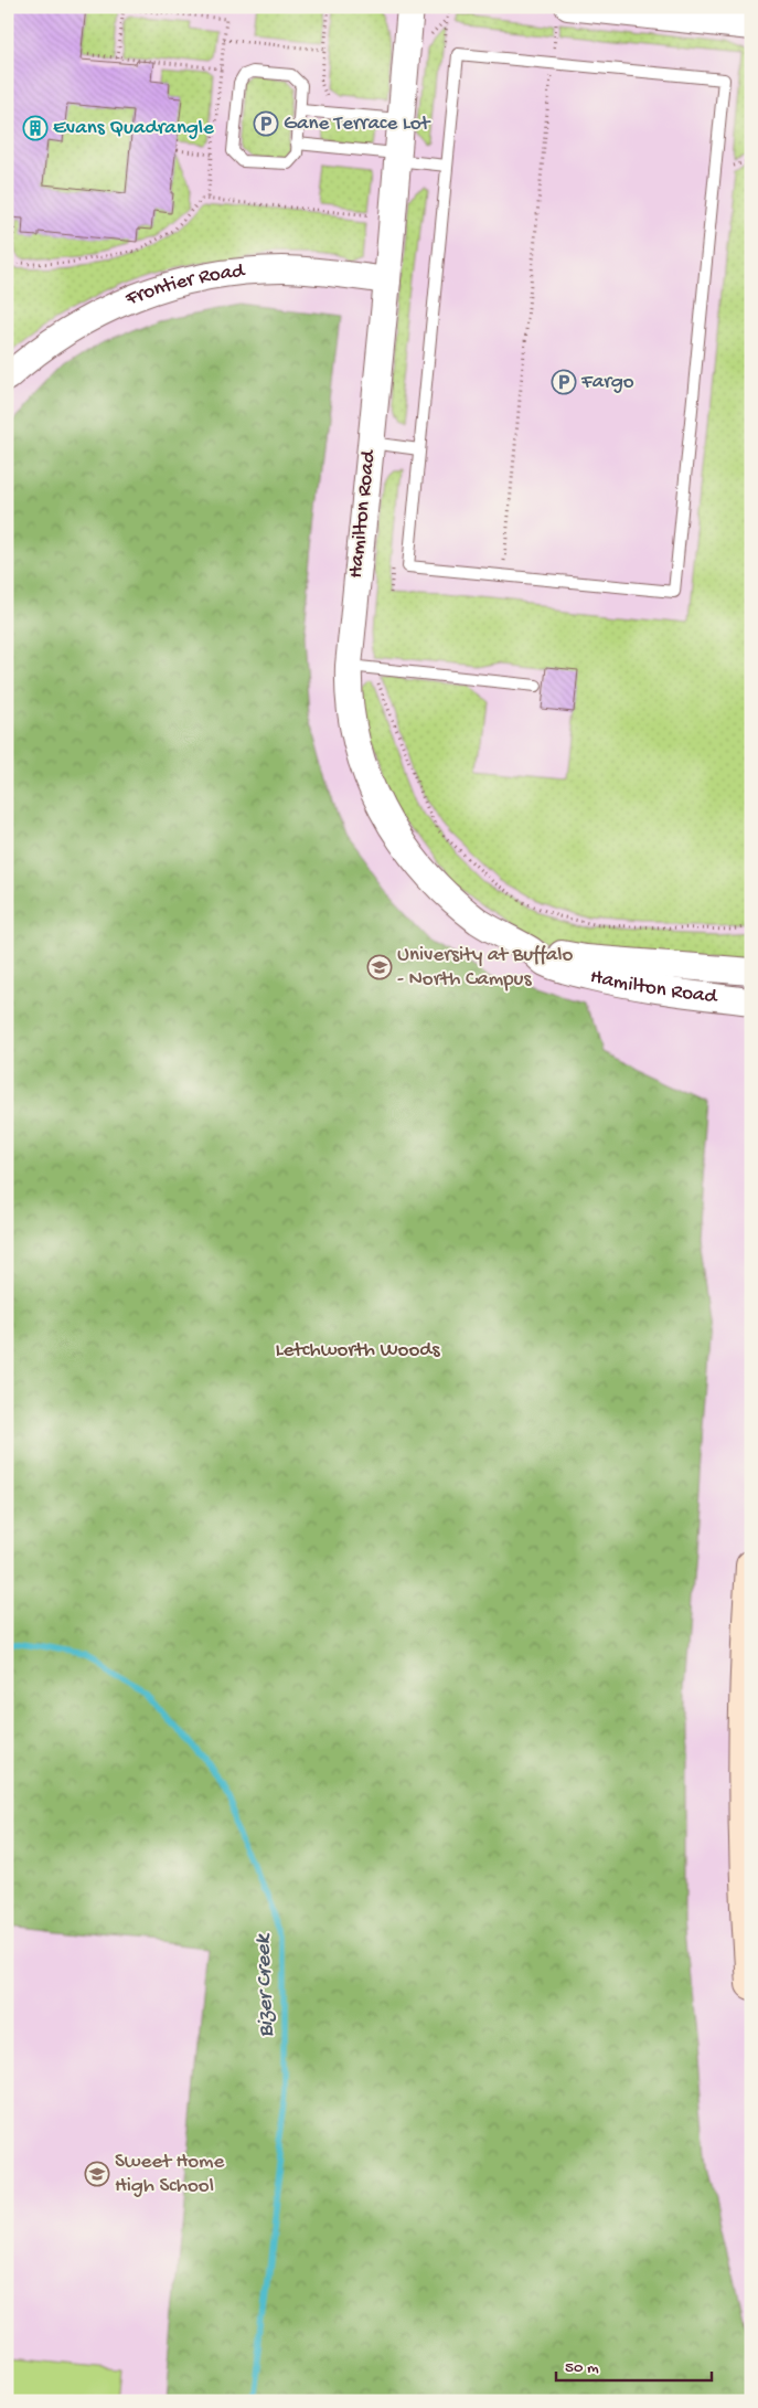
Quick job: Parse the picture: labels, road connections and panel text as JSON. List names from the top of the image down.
{
  "streets": {
    "street": ["Frontier Road", "Hamilton Road"]
  },
  "crossings": [
    ["Frontier Road", "Hamilton Road"]
  ],
  "water": ["Bizer Creek"],
  "parks": ["Letchworth Woods"],
  "places": {
    "parking": ["Gane Terrace Lot", "Fargo"],
    "building": ["Evans Quadrangle"],
    "school or university": ["University at Buffalo - North Campus", "Sweet Home High School"]
  },
  "scale_bar": "50 m"
}
